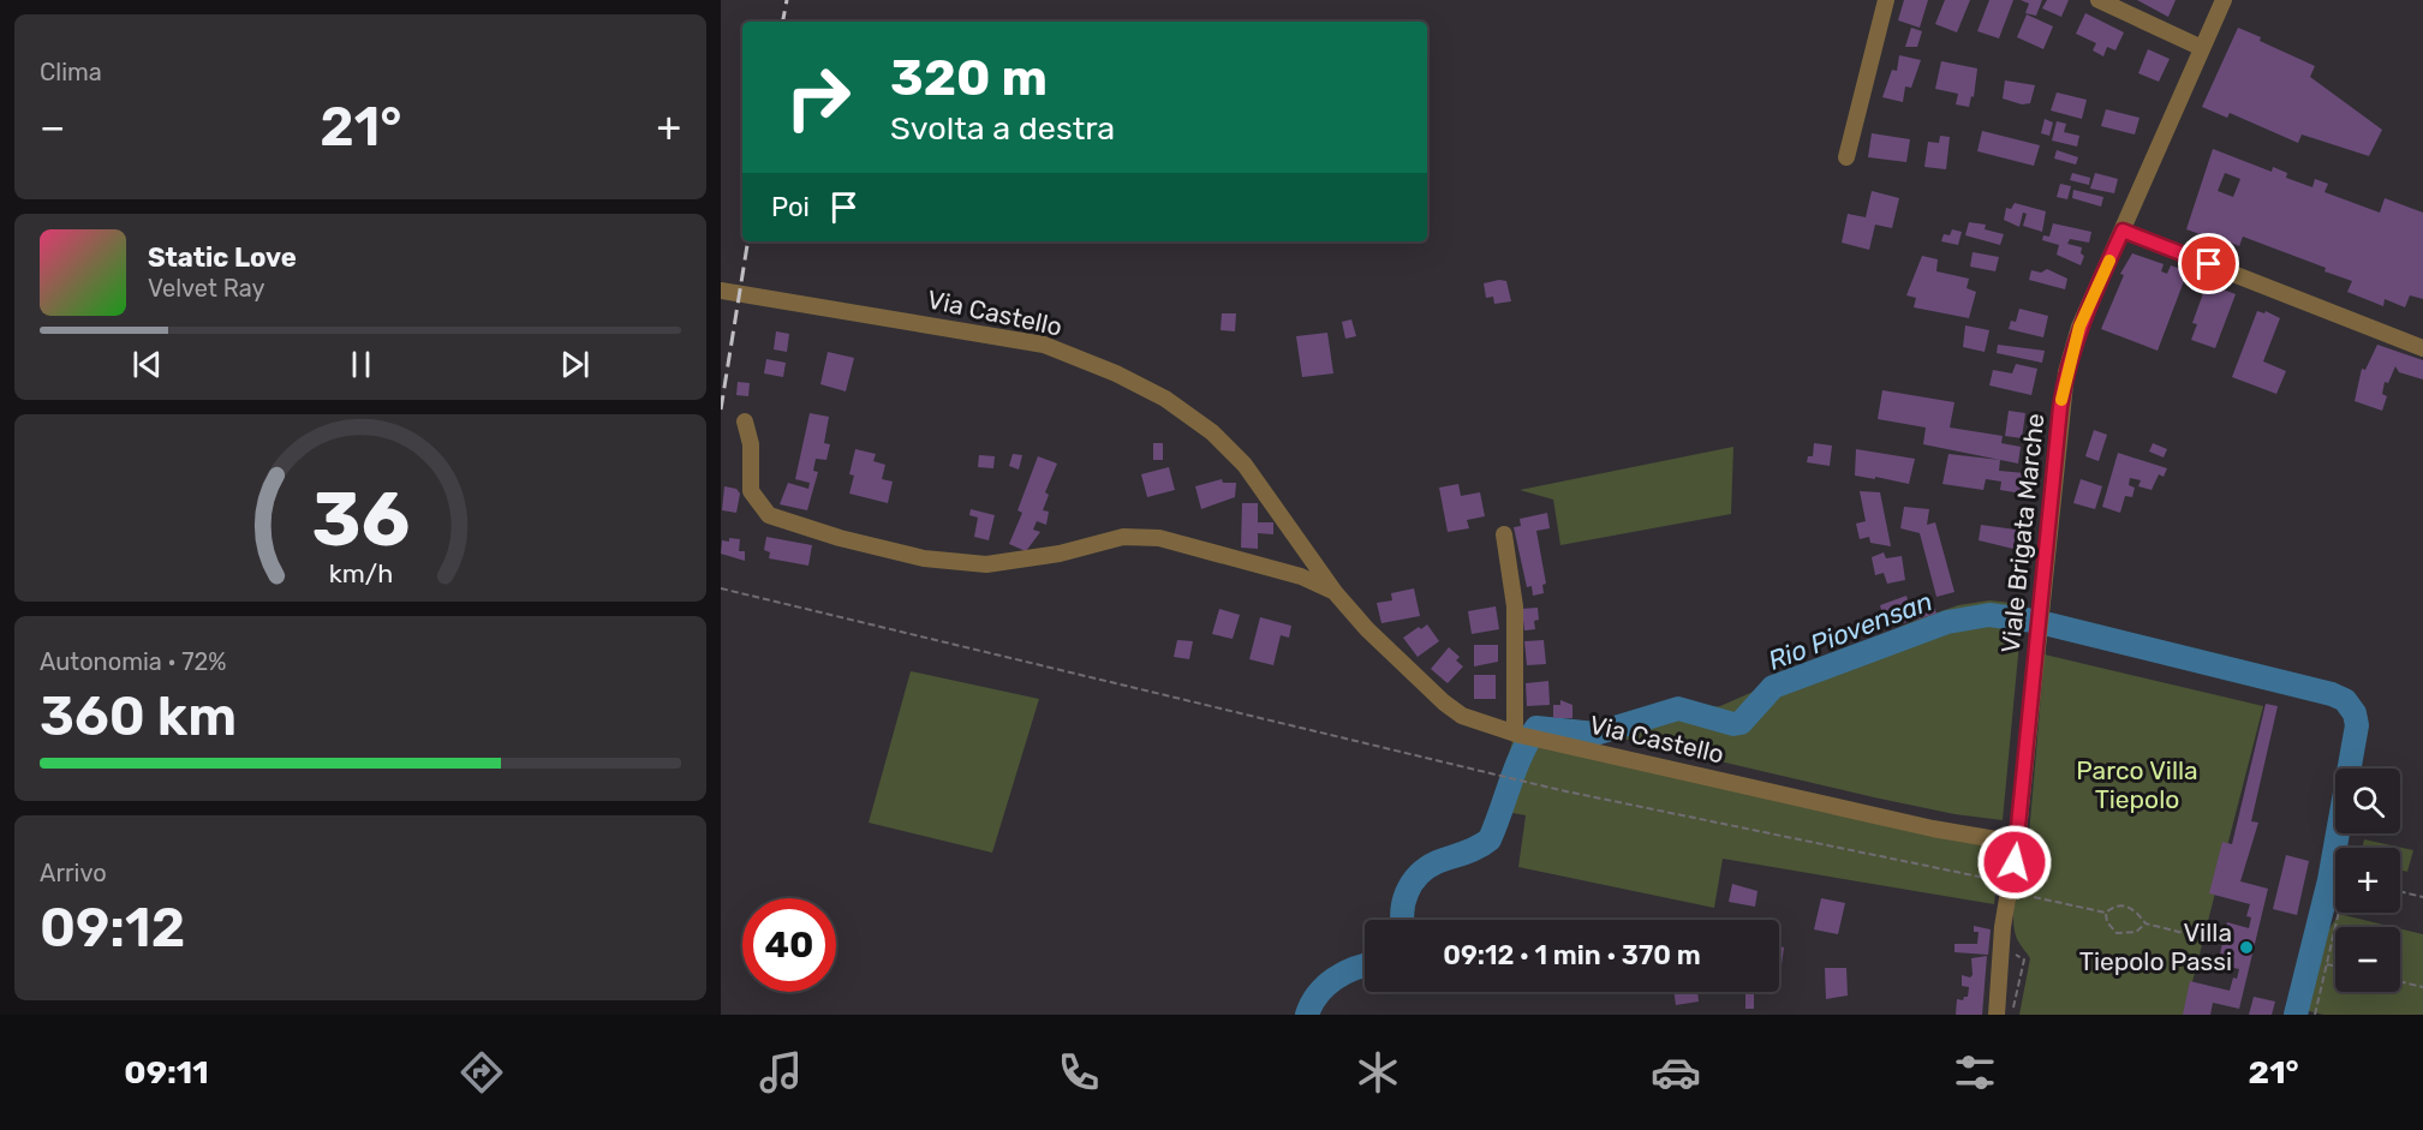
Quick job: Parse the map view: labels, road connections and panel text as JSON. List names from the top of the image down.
{
  "streets": {
    "street": ["Via Castello", "Viale Brigata Marche"]
  },
  "crossings": [
    ["Via Castello", "Viale Brigata Marche"]
  ],
  "water": ["Rio Piovensan"],
  "parks": ["Parco Villa Tiepolo"],
  "places": ["Villa Tiepolo Passi"],
  "page": {
    "tile": [
      "Clima",
      ["Autonomia · 72%", "360 km"],
      ["Arrivo", "09:12"]
    ],
    "turn": ["320 m", "Svolta a destra"],
    "heat": ["−", "21°", "+"],
    "then": "Poi",
    "song": ["Static Love", "Velvet Ray"],
    "map_buttons": ["+", "−"],
    "limit": "40",
    "trip": "09:12 · 1 min · 370 m",
    "tabs": ["09:11", "21°"],
    "gauge": ["36", "km/h"]
  }
}
